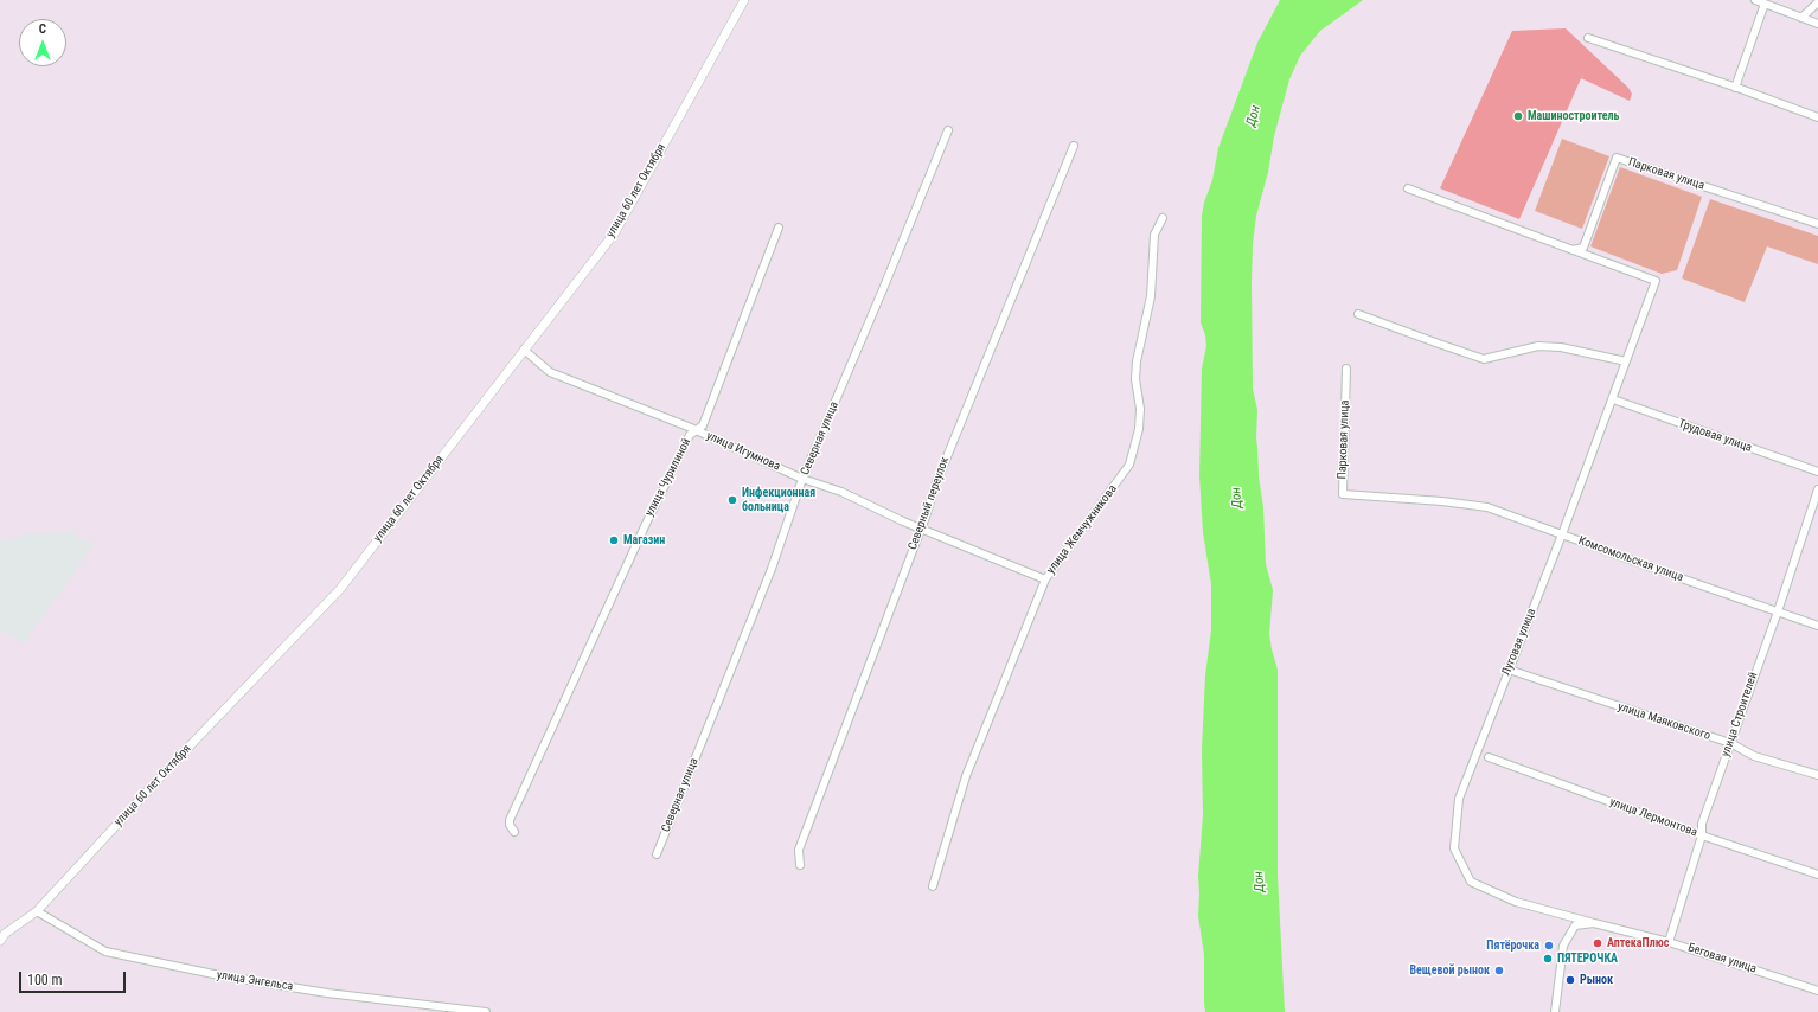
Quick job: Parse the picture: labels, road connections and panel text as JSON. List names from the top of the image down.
{
  "streets": {
    "street": [
      "Парковая улица",
      "улица 60 лет Октября",
      "Трудовая улица",
      "Северная улица",
      "улица Игумнова",
      "улица Чурилиной",
      "Северный переулок",
      "улица Жемчужникова",
      "Комсомольская улица",
      "Луговая улица",
      "улица Строителей",
      "улица Маяковского",
      "улица Лермонтова",
      "Беговая улица",
      "улица Энгельса"
    ]
  },
  "crossings": [
    ["Парковая улица", "Комсомольская улица"],
    ["Парковая улица", "Луговая улица"],
    ["улица 60 лет Октября", "улица Игумнова"],
    ["улица 60 лет Октября", "улица Энгельса"],
    ["Трудовая улица", "Луговая улица"],
    ["Северная улица", "улица Игумнова"],
    ["улица Игумнова", "улица Чурилиной"],
    ["улица Игумнова", "Северный переулок"],
    ["улица Игумнова", "улица Жемчужникова"],
    ["Комсомольская улица", "Луговая улица"],
    ["Комсомольская улица", "улица Строителей"],
    ["Луговая улица", "улица Маяковского"],
    ["Луговая улица", "Беговая улица"],
    ["улица Строителей", "улица Маяковского"],
    ["улица Строителей", "улица Лермонтова"],
    ["улица Строителей", "Беговая улица"]
  ],
  "water": ["Дон"],
  "places": [
    "Машиностроитель",
    "Инфекционная больница",
    "Магазин",
    "АптекаПлюс",
    "Пятёрочка",
    "ПЯТЕРОЧКА",
    "Вещевой рынок",
    "Рынок"
  ],
  "scale_bar": "100 m",
  "north": "top"
}
